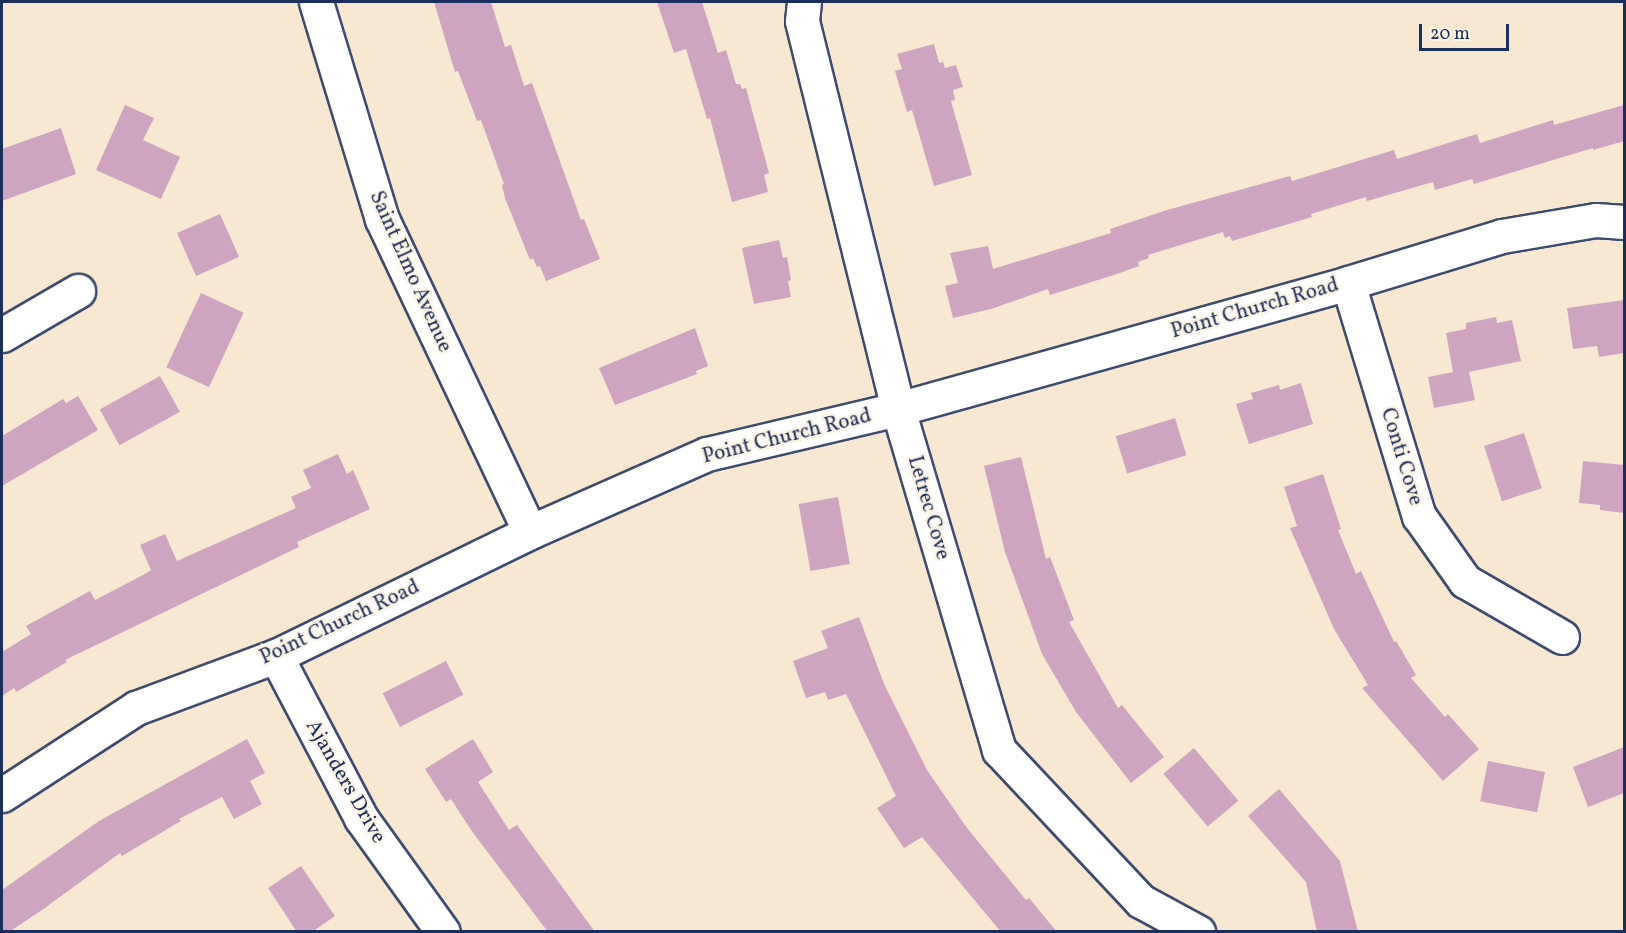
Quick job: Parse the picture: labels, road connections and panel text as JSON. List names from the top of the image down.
{
  "streets": {
    "street": [
      "Saint Elmo Avenue",
      "Point Church Road",
      "Conti Cove",
      "Letrec Cove",
      "Ajanders Drive"
    ]
  },
  "crossings": [
    ["Saint Elmo Avenue", "Point Church Road"],
    ["Point Church Road", "Conti Cove"],
    ["Point Church Road", "Letrec Cove"],
    ["Point Church Road", "Ajanders Drive"]
  ],
  "scale_bar": "20 m"
}
